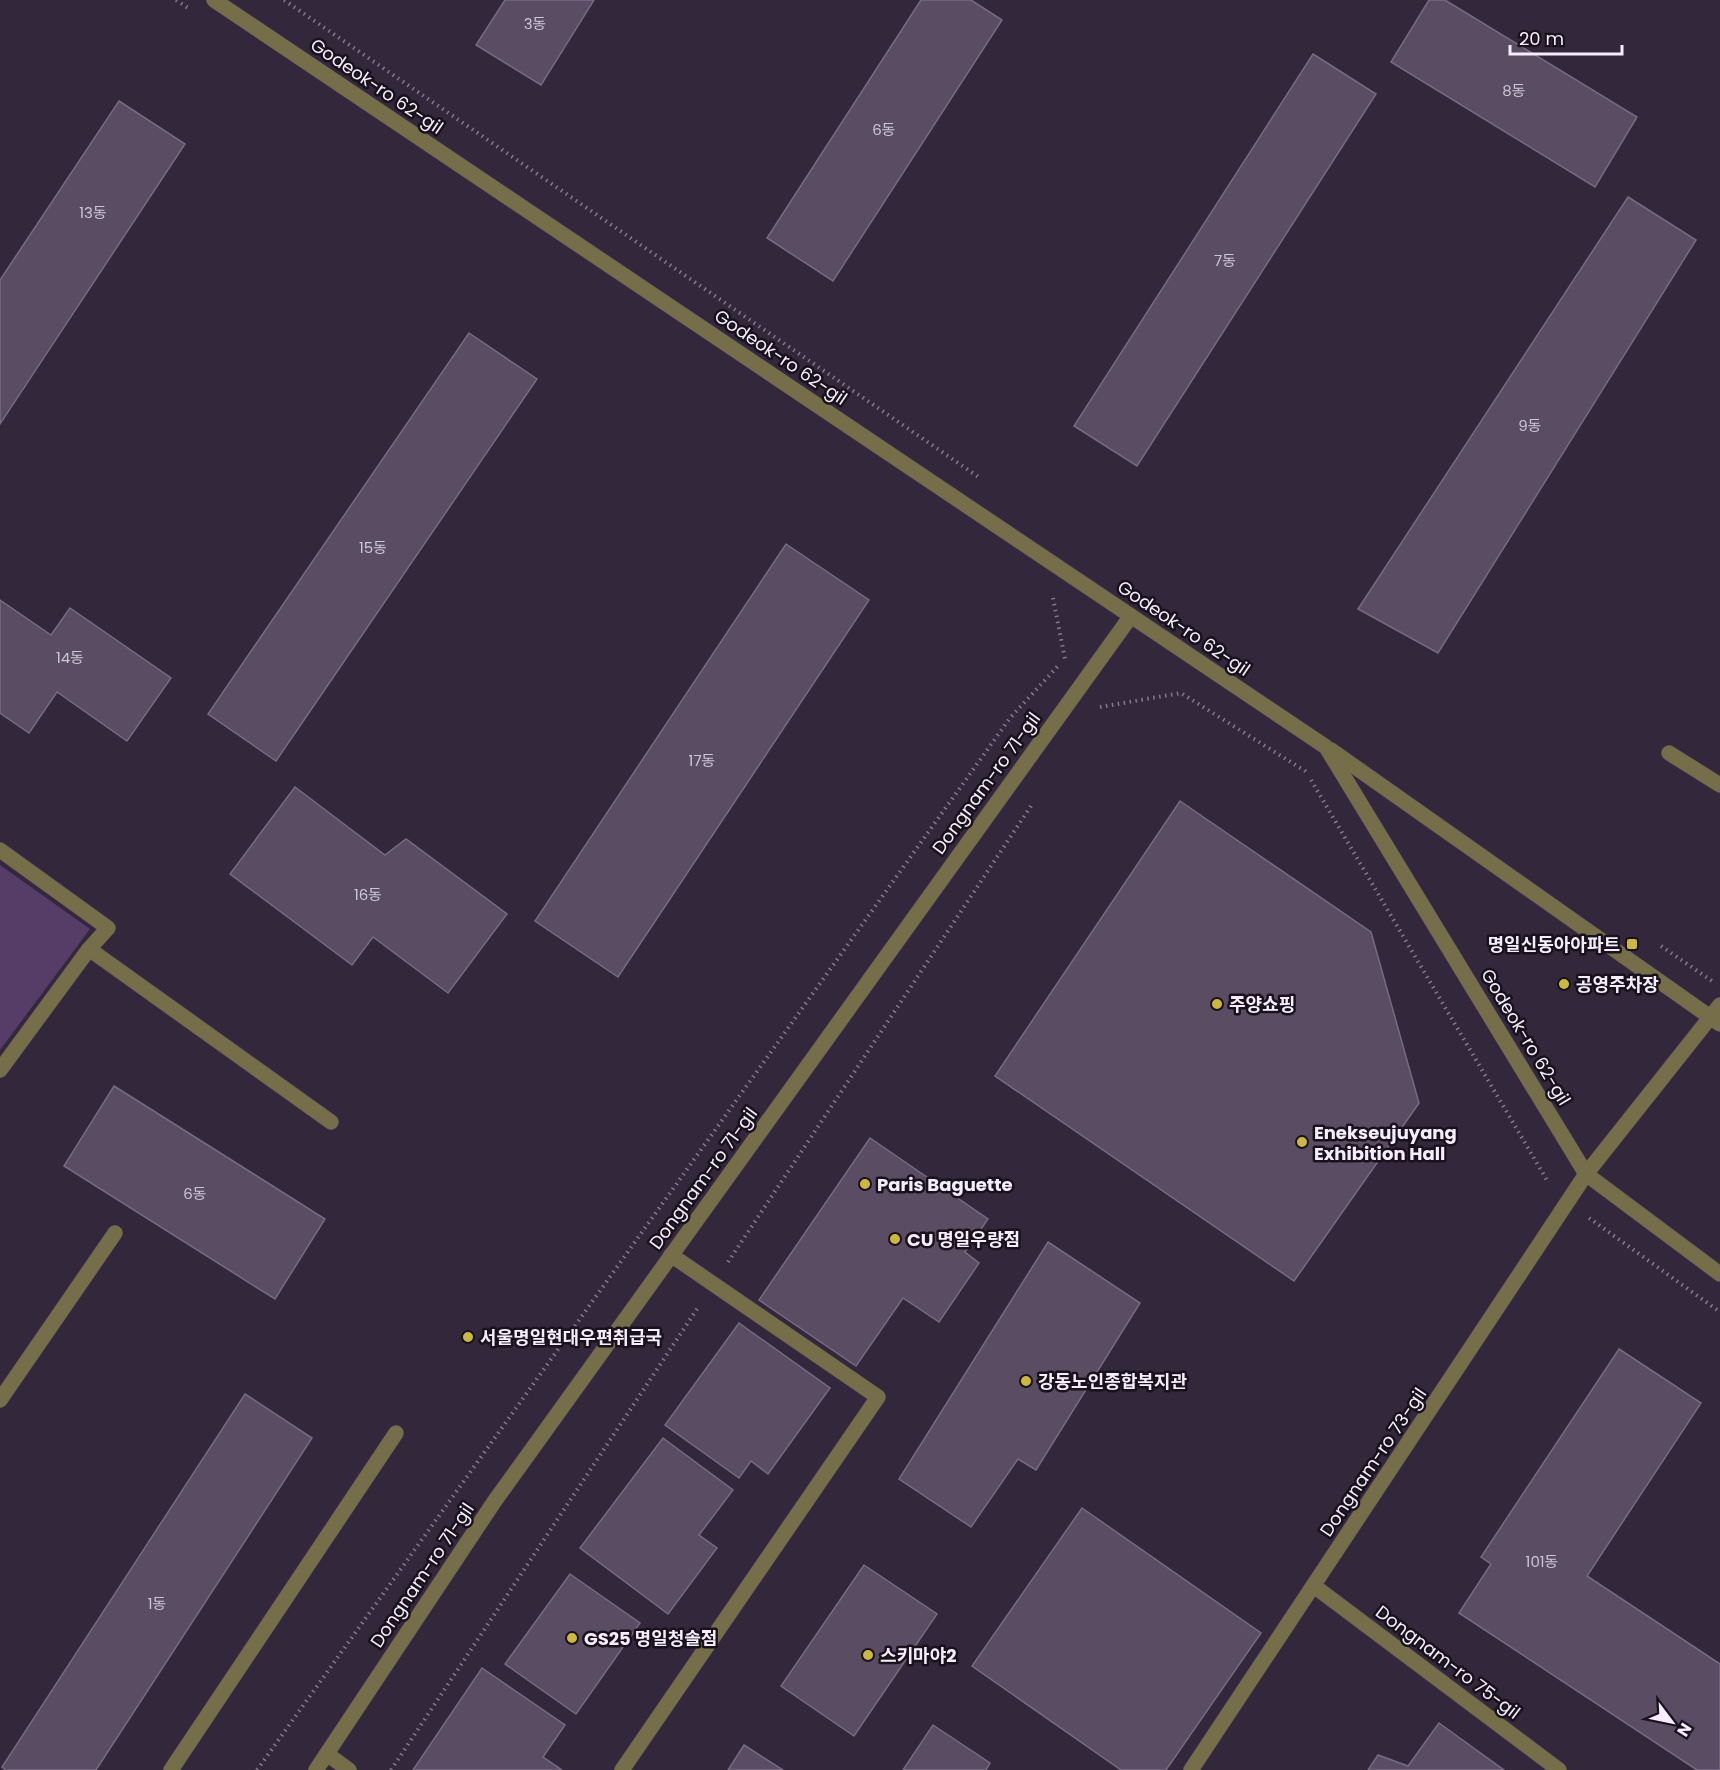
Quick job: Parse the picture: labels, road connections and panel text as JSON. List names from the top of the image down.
{
  "streets": {
    "street": [
      "Godeok-ro 62-gil",
      "Dongnam-ro 71-gil",
      "Dongnam-ro 73-gil",
      "Dongnam-ro 75-gil"
    ]
  },
  "crossings": [
    ["Godeok-ro 62-gil", "Dongnam-ro 71-gil"],
    ["Godeok-ro 62-gil", "Dongnam-ro 73-gil"],
    ["Dongnam-ro 73-gil", "Dongnam-ro 75-gil"]
  ],
  "places": {
    "transit": ["명일신동아아파트"],
    "other": [
      "공영주차장",
      "주양쇼핑",
      "Enekseujuyang Exhibition Hall",
      "Paris Baguette",
      "CU 명일우량점",
      "서울명일현대우편취급국",
      "강동노인종합복지관",
      "GS25 명일청솔점",
      "스키마야2"
    ]
  },
  "house_numbers": [
    "3동",
    "8동",
    "6동",
    "13동",
    "7동",
    "9동",
    "15동",
    "14동",
    "17동",
    "16동",
    "6동",
    "101동",
    "1동"
  ],
  "scale_bar": "20 m",
  "north": "bottom right"
}
